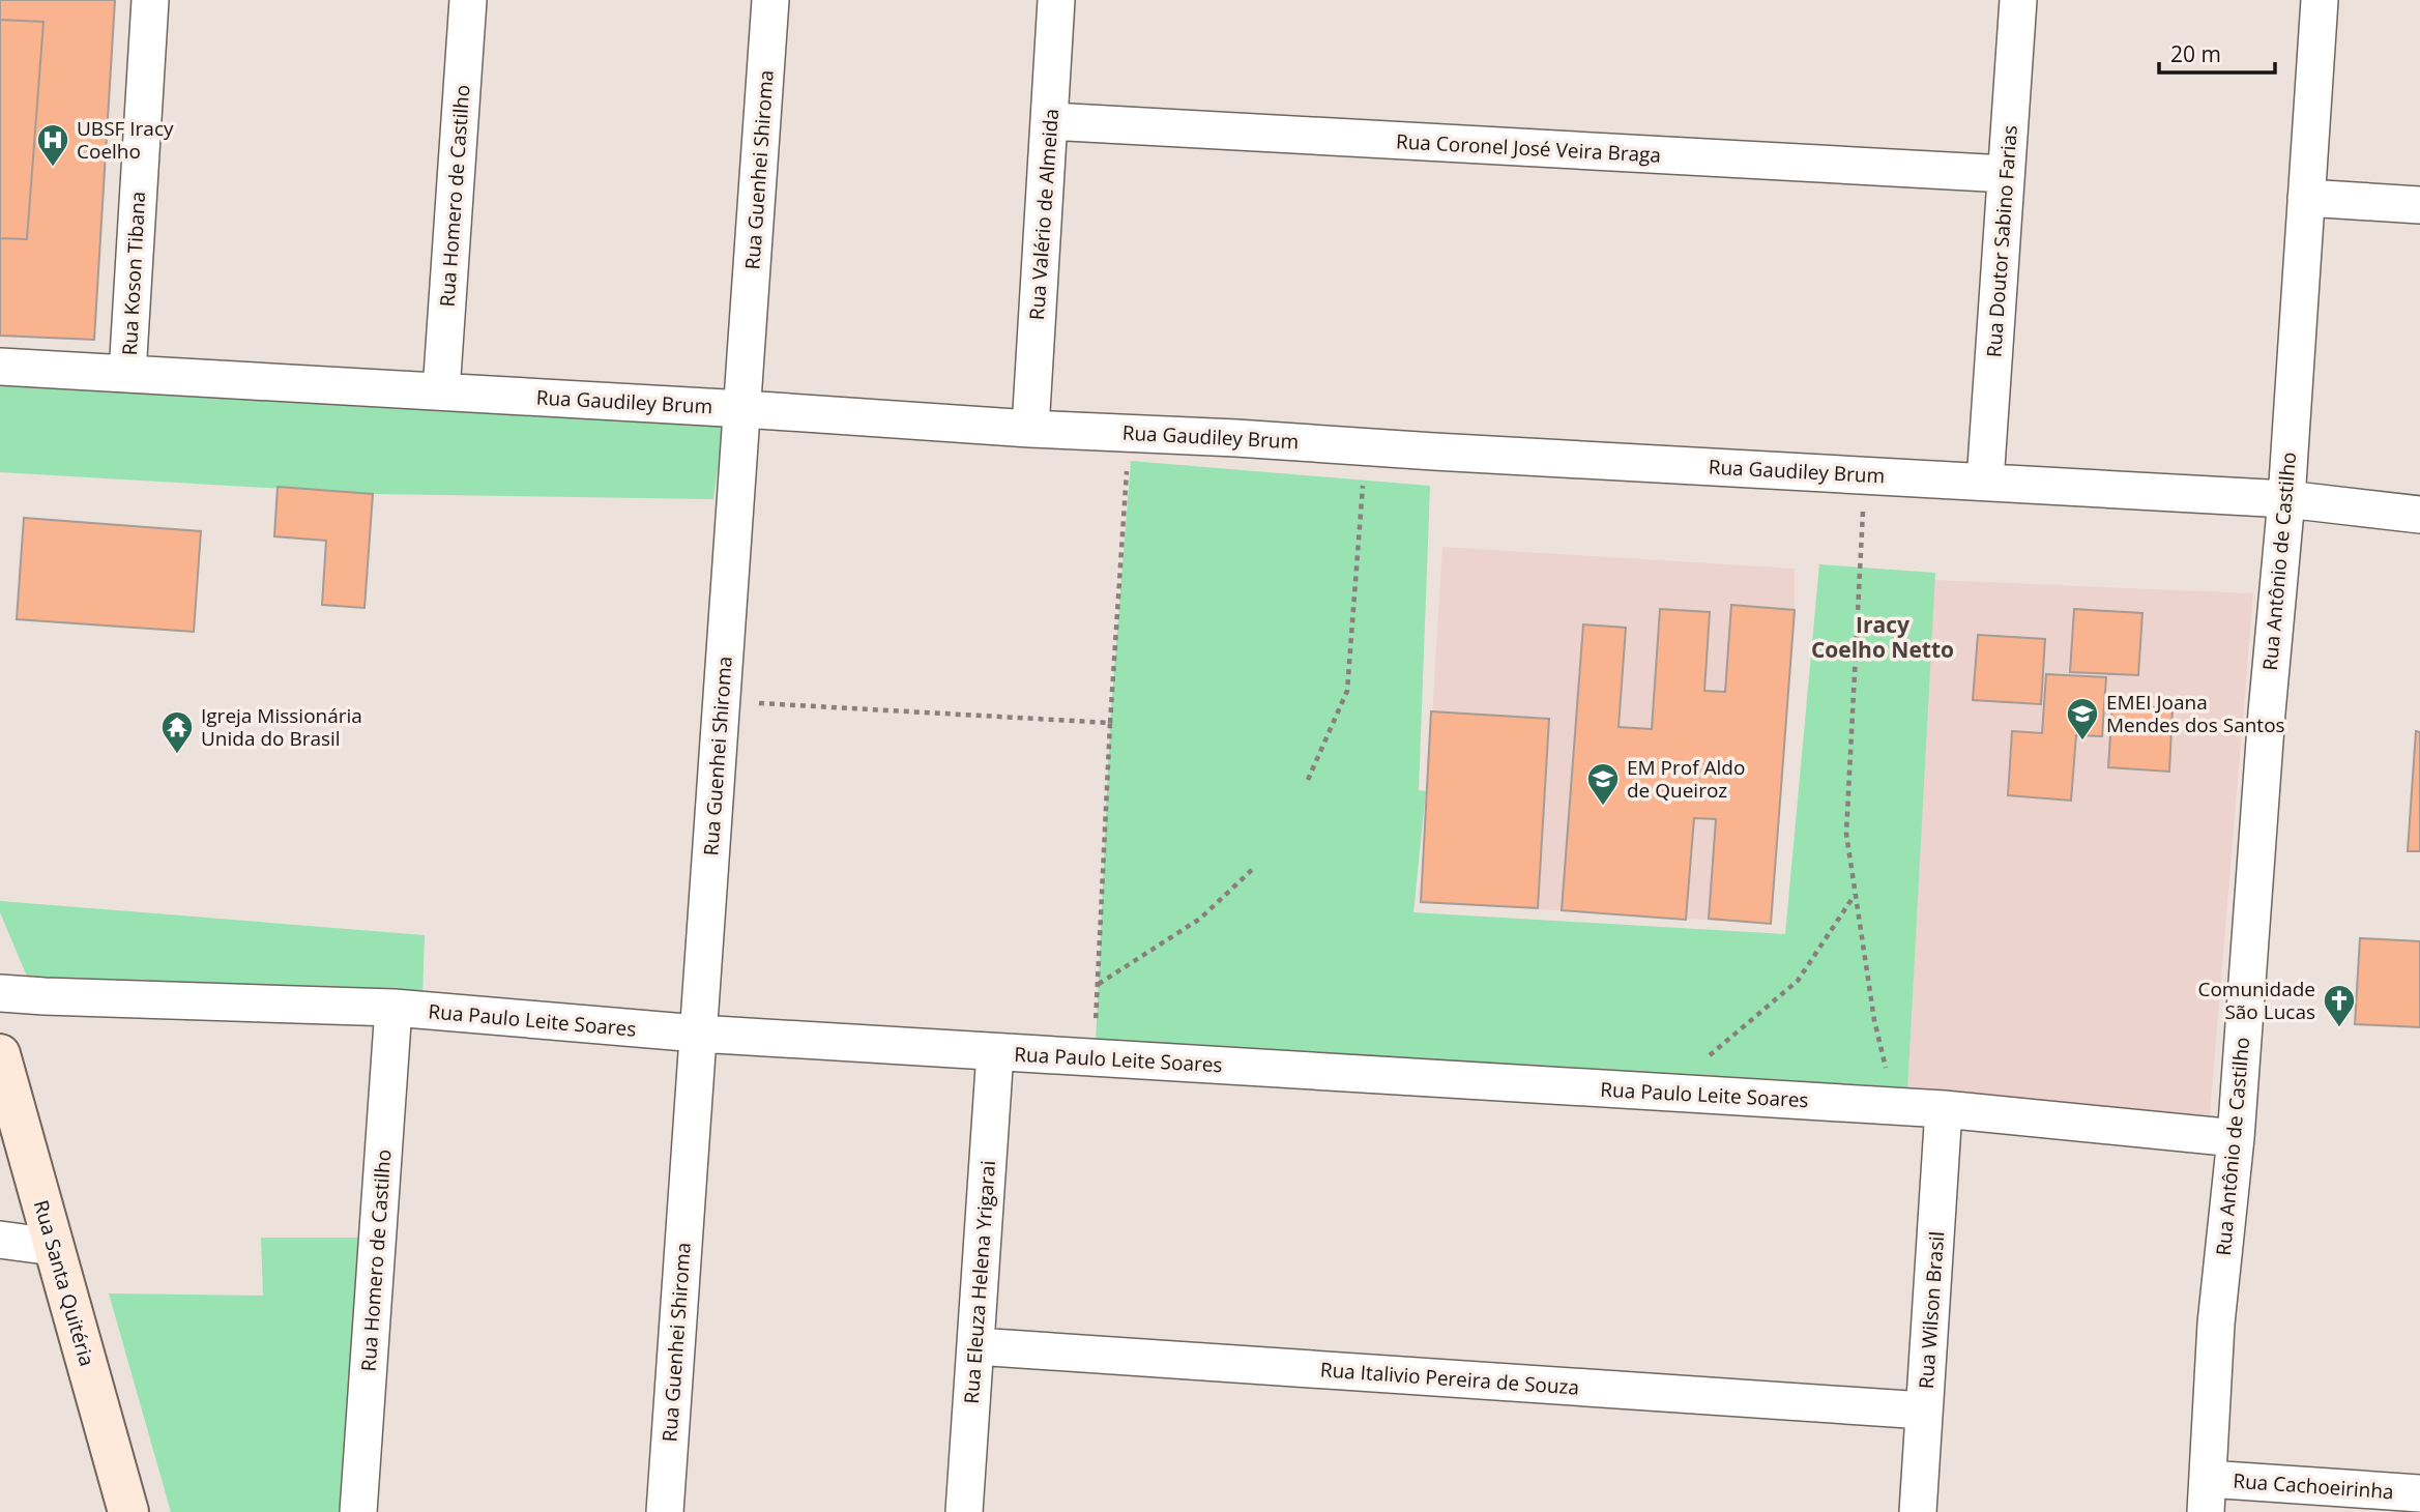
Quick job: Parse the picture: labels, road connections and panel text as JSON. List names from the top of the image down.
{
  "streets": {
    "main road": ["Rua Santa Quitéria"],
    "street": [
      "Rua Coronel José Veira Braga",
      "Rua Guenhei Shiroma",
      "Rua Homero de Castilho",
      "Rua Valério de Almeida",
      "Rua Doutor Sabino Farias",
      "Rua Koson Tibana",
      "Rua Gaudiley Brum",
      "Rua Antônio de Castilho",
      "Rua Paulo Leite Soares",
      "Rua Eleuza Helena Yrigarai",
      "Rua Wilson Brasil",
      "Rua Italivio Pereira de Souza",
      "Rua Cachoeirinha"
    ]
  },
  "crossings": [
    ["Rua Coronel José Veira Braga", "Rua Valério de Almeida"],
    ["Rua Coronel José Veira Braga", "Rua Doutor Sabino Farias"],
    ["Rua Guenhei Shiroma", "Rua Gaudiley Brum"],
    ["Rua Guenhei Shiroma", "Rua Paulo Leite Soares"],
    ["Rua Homero de Castilho", "Rua Gaudiley Brum"],
    ["Rua Homero de Castilho", "Rua Paulo Leite Soares"],
    ["Rua Valério de Almeida", "Rua Gaudiley Brum"],
    ["Rua Doutor Sabino Farias", "Rua Gaudiley Brum"],
    ["Rua Koson Tibana", "Rua Gaudiley Brum"],
    ["Rua Gaudiley Brum", "Rua Antônio de Castilho"],
    ["Rua Antônio de Castilho", "Rua Paulo Leite Soares"],
    ["Rua Antônio de Castilho", "Rua Cachoeirinha"],
    ["Rua Paulo Leite Soares", "Rua Eleuza Helena Yrigarai"],
    ["Rua Paulo Leite Soares", "Rua Wilson Brasil"],
    ["Rua Eleuza Helena Yrigarai", "Rua Italivio Pereira de Souza"],
    ["Rua Wilson Brasil", "Rua Italivio Pereira de Souza"]
  ],
  "districts": ["Iracy Coelho Netto"],
  "places": {
    "hospital": ["UBSF Iracy Coelho"],
    "school or university": ["EMEI Joana Mendes dos Santos", "EM Prof Aldo de Queiroz"],
    "temple": ["Igreja Missionária Unida do Brasil"],
    "church": ["Comunidade São Lucas"]
  },
  "scale_bar": "20 m"
}
